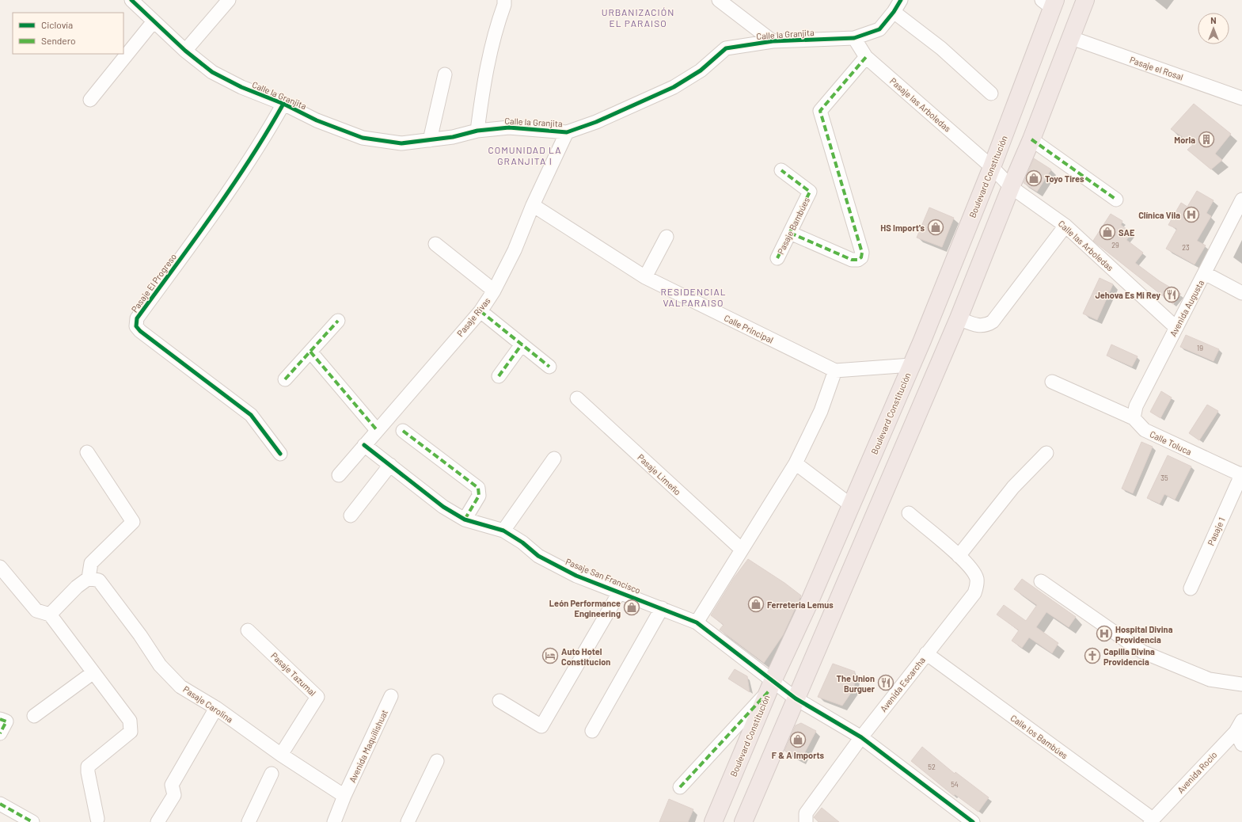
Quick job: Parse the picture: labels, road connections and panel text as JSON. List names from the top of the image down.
{
  "streets": {
    "highway": ["Boulevard Constitución"],
    "street": [
      "Calle la Granjita",
      "Pasaje el Rosal",
      "Pasaje las Arboledas",
      "Pasaje Bambúes",
      "Calle las Arboledas",
      "Pasaje El Progreso",
      "Avenida Augusta",
      "Pasaje Rivas",
      "Calle Principal",
      "Calle Toluca",
      "Pasaje Limeño",
      "Pasaje 1",
      "Pasaje San Francisco",
      "Pasaje Tazumal",
      "Avenida Escarcha",
      "Pasaje Carolina",
      "Calle los Bambúes",
      "Avenida Maquilishuat",
      "Avenida Rocío"
    ]
  },
  "crossings": [
    ["Calle la Granjita", "Pasaje las Arboledas"],
    ["Calle la Granjita", "Pasaje El Progreso"],
    ["Calle la Granjita", "Pasaje Rivas"],
    ["Pasaje las Arboledas", "Boulevard Constitución"],
    ["Pasaje las Arboledas", "Calle las Arboledas"],
    ["Boulevard Constitución", "Calle las Arboledas"],
    ["Boulevard Constitución", "Calle Principal"],
    ["Boulevard Constitución", "Pasaje San Francisco"],
    ["Calle las Arboledas", "Avenida Augusta"],
    ["Avenida Augusta", "Calle Toluca"],
    ["Pasaje Rivas", "Calle Principal"],
    ["Pasaje Rivas", "Pasaje San Francisco"],
    ["Calle Toluca", "Pasaje 1"],
    ["Pasaje San Francisco", "Avenida Escarcha"],
    ["Pasaje Tazumal", "Pasaje Carolina"],
    ["Avenida Escarcha", "Calle los Bambúes"],
    ["Pasaje Carolina", "Avenida Maquilishuat"],
    ["Calle los Bambúes", "Avenida Rocío"]
  ],
  "districts": ["URBANIZACIÓN EL PARAISO", "COMUNIDAD LA GRANJITA I", "RESIDENCIAL VALPARAISO"],
  "places": {
    "building": ["Morla"],
    "shop": [
      "Toyo Tires",
      "HS Import's",
      "SAE",
      "Ferreteria Lemus",
      "León Performance Engineering",
      "F & A Imports"
    ],
    "hospital": ["Clínica Vila", "Hospital Divina Providencia"],
    "restaurant": ["Jehova Es Mi Rey", "The Union Burguer"],
    "hotel": ["Auto Hotel Constitucion"],
    "church": ["Capilla Divina Providencia"]
  },
  "house_numbers": [
    "29",
    "23",
    "19",
    "35",
    "52",
    "54"
  ],
  "legend": ["Ciclovía", "Sendero"],
  "north": "top"
}
